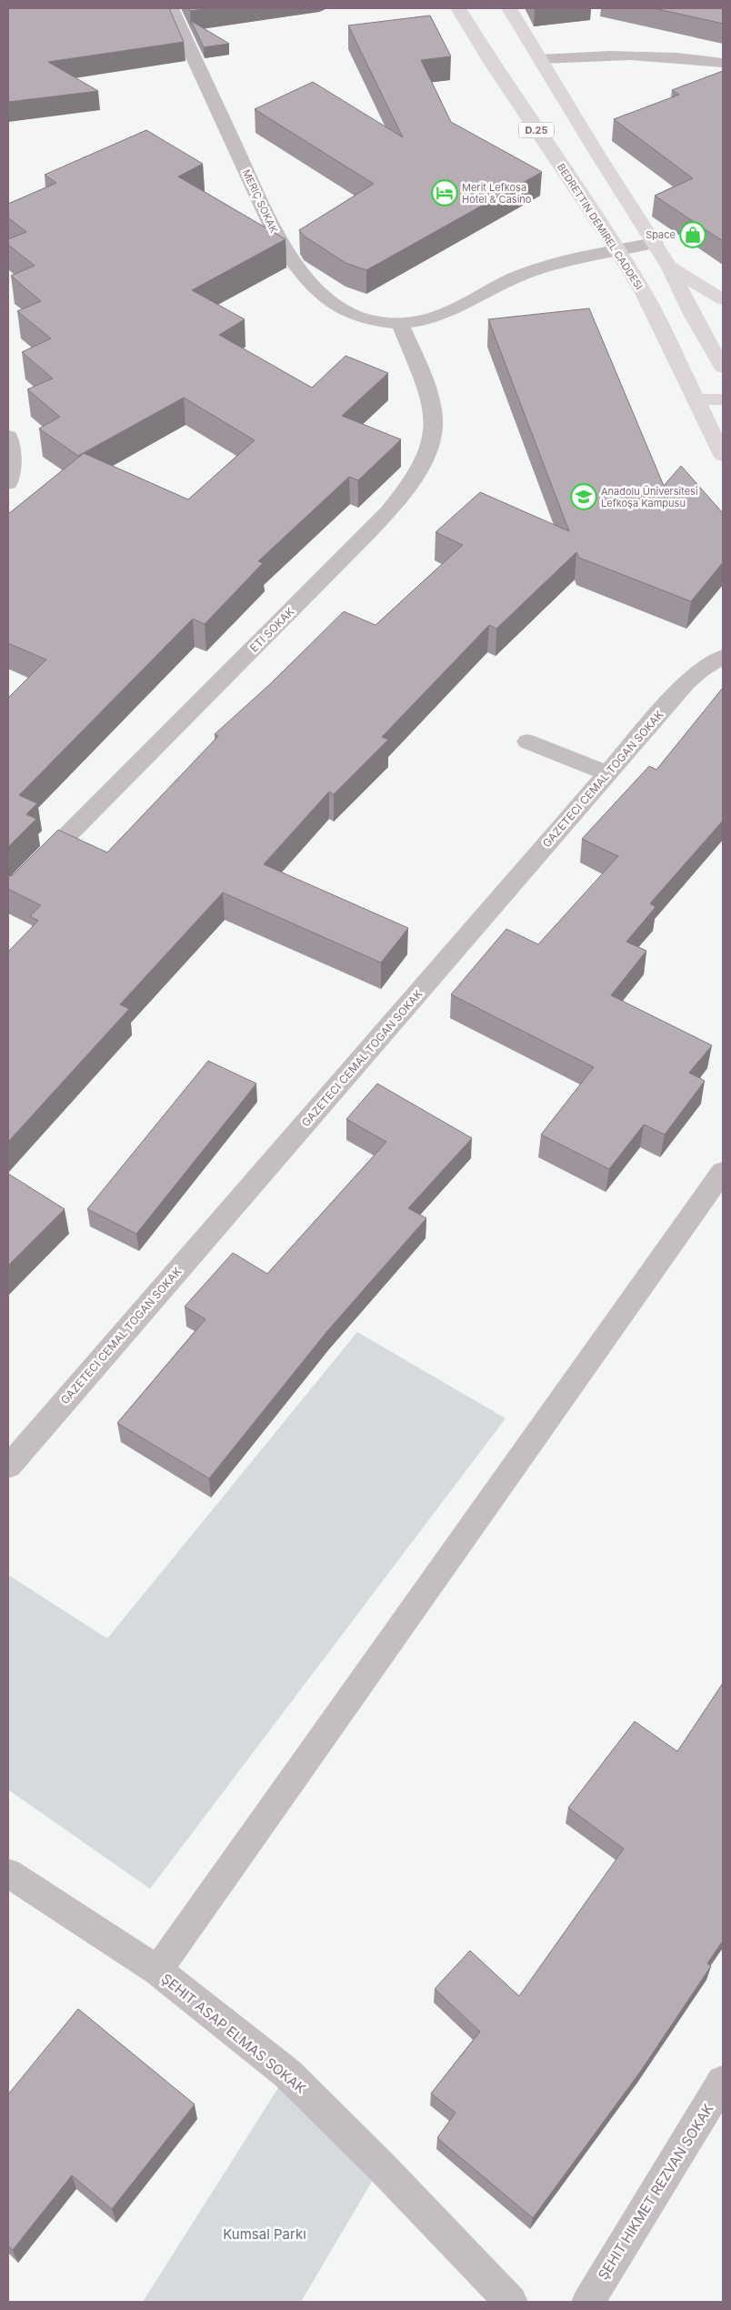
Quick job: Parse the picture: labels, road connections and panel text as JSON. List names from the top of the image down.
{
  "streets": {
    "main road": ["D.25", "BEDRETTIN DEMIREL CADDESI"],
    "street": [
      "MERIÇ SOKAK",
      "ETI SOKAK",
      "GAZETECI CEMAL TOGAN SOKAK",
      "ŞEHIT ASAP ELMAS SOKAK"
    ]
  },
  "crossings": [
    ["MERIÇ SOKAK", "BEDRETTIN DEMIREL CADDESI"],
    ["MERIÇ SOKAK", "ETI SOKAK"]
  ],
  "parks": ["Kumsal Parkı"],
  "places": {
    "hotel": ["Merit Lefkoşa Hotel & Casino"],
    "shop": ["Space"],
    "school or university": ["Anadolu Üniversitesi Lefkoşa Kampusu"]
  }
}
